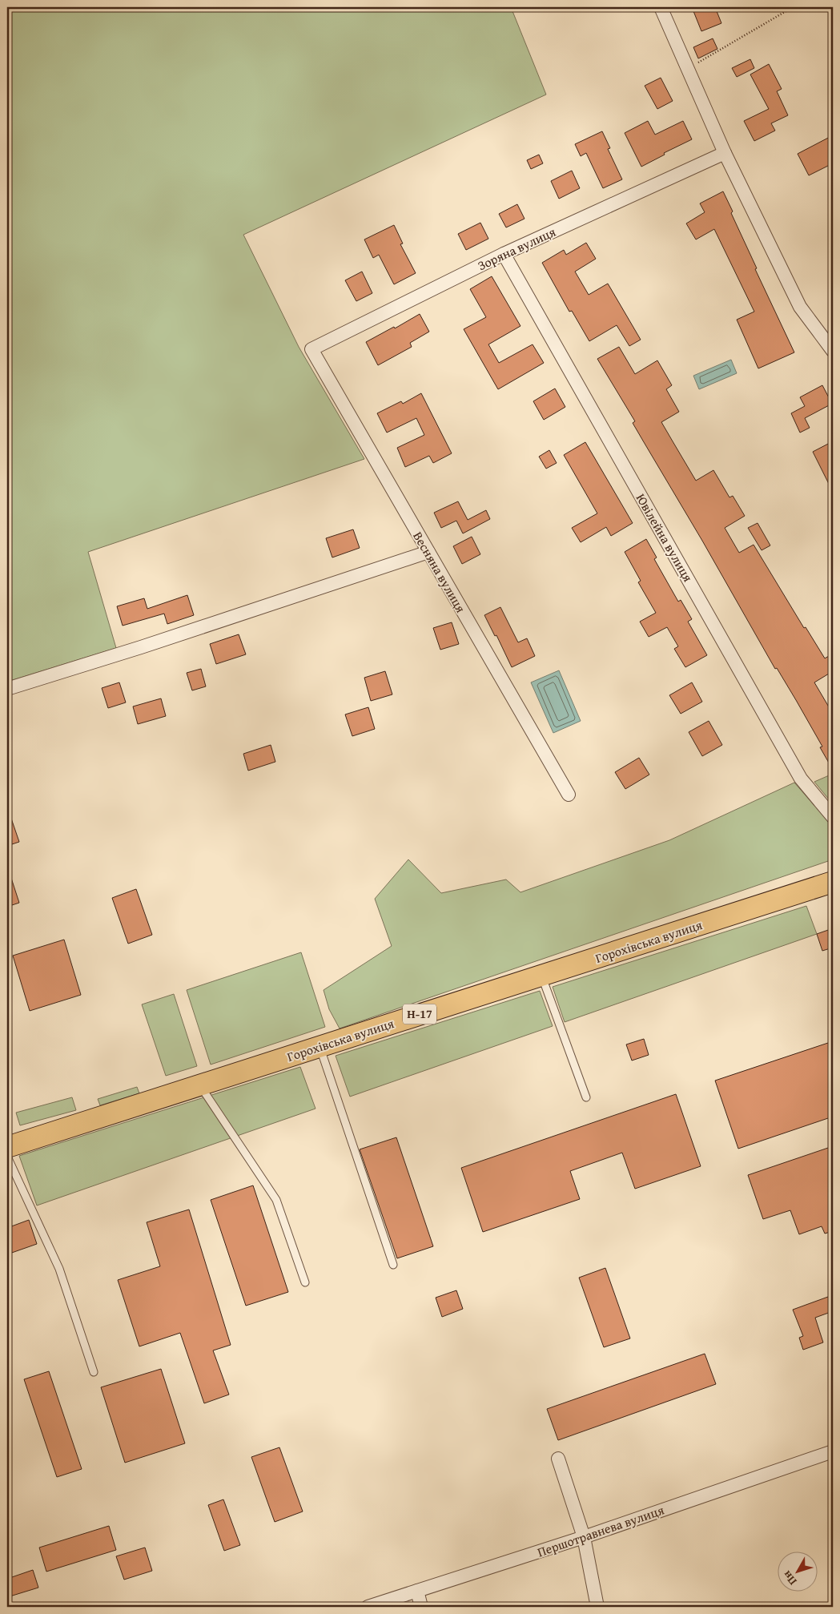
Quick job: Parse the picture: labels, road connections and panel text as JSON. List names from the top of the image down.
{
  "streets": {
    "main road": ["Горохівська вулиця", "Н-17"],
    "street": [
      "Зоряна вулиця",
      "Ювілейна вулиця",
      "Весняна вулиця",
      "Першотравнева вулиця"
    ]
  },
  "crossings": [
    ["Зоряна вулиця", "Ювілейна вулиця"],
    ["Зоряна вулиця", "Весняна вулиця"]
  ],
  "north": "bottom left"
}
